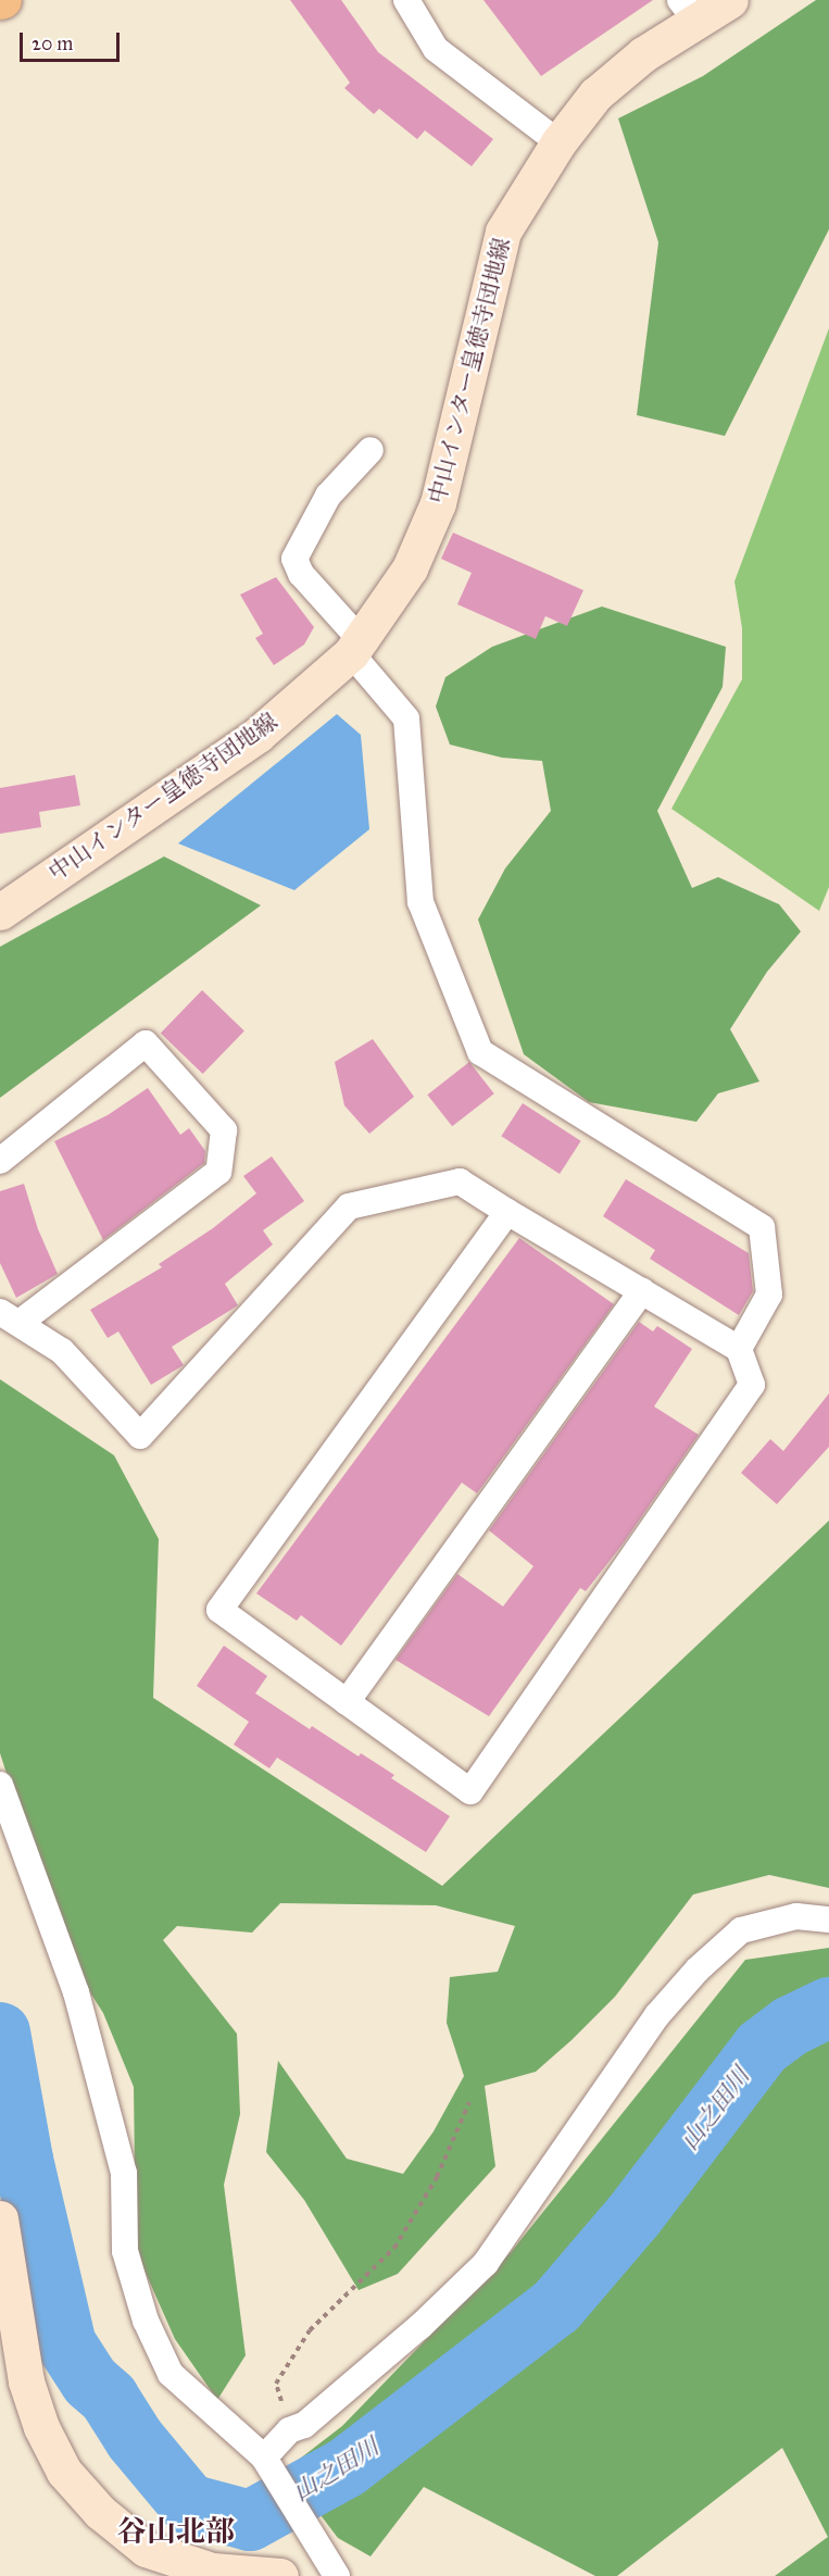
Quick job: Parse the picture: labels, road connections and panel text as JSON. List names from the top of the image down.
{
  "streets": {
    "street": ["中山インター皇徳寺団地線"]
  },
  "districts": ["谷山北部"],
  "water": ["山之田川"],
  "scale_bar": "20 m"
}
